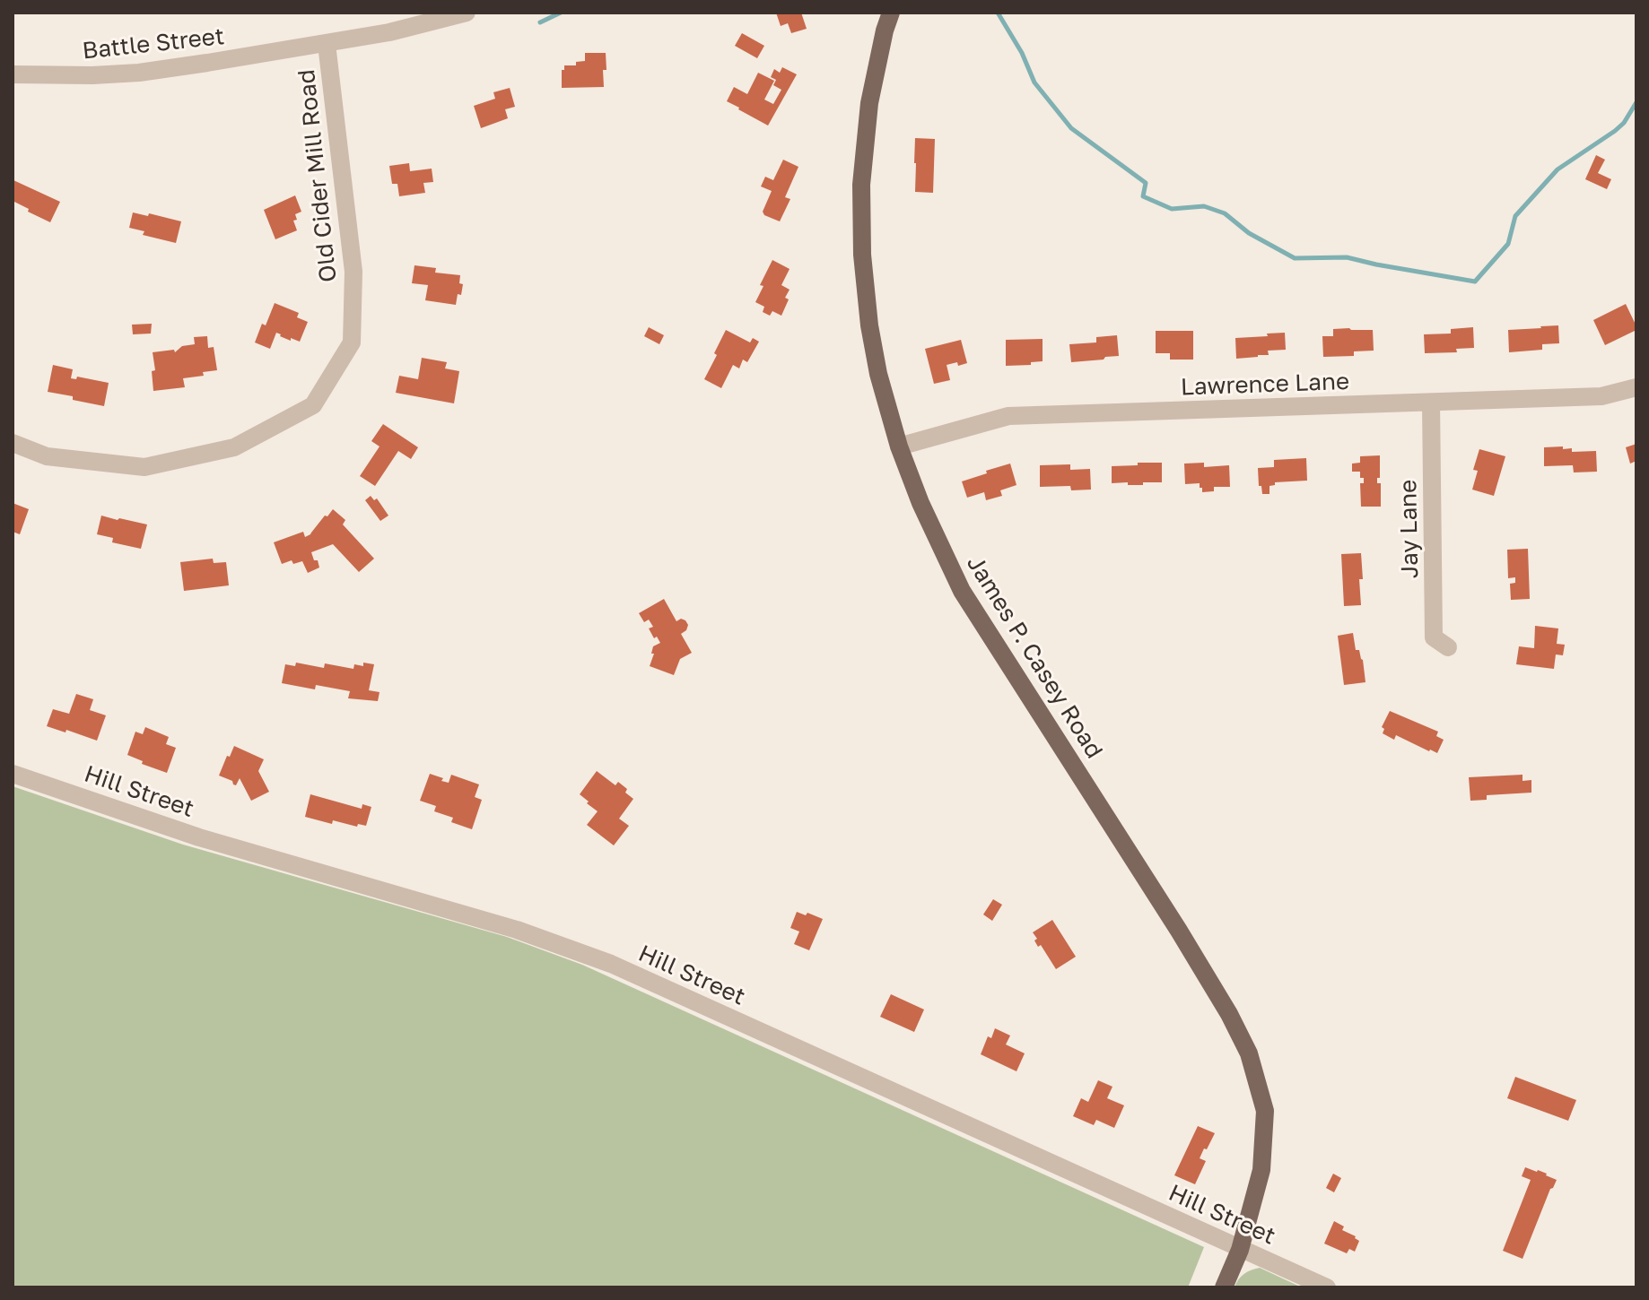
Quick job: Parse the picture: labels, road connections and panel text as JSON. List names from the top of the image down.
{
  "streets": {
    "main road": ["James P. Casey Road"],
    "street": [
      "Battle Street",
      "Old Cider Mill Road",
      "Lawrence Lane",
      "Jay Lane",
      "Hill Street"
    ]
  },
  "crossings": [
    ["Battle Street", "Old Cider Mill Road"],
    ["Lawrence Lane", "Jay Lane"],
    ["Lawrence Lane", "James P. Casey Road"],
    ["James P. Casey Road", "Hill Street"]
  ]
}
